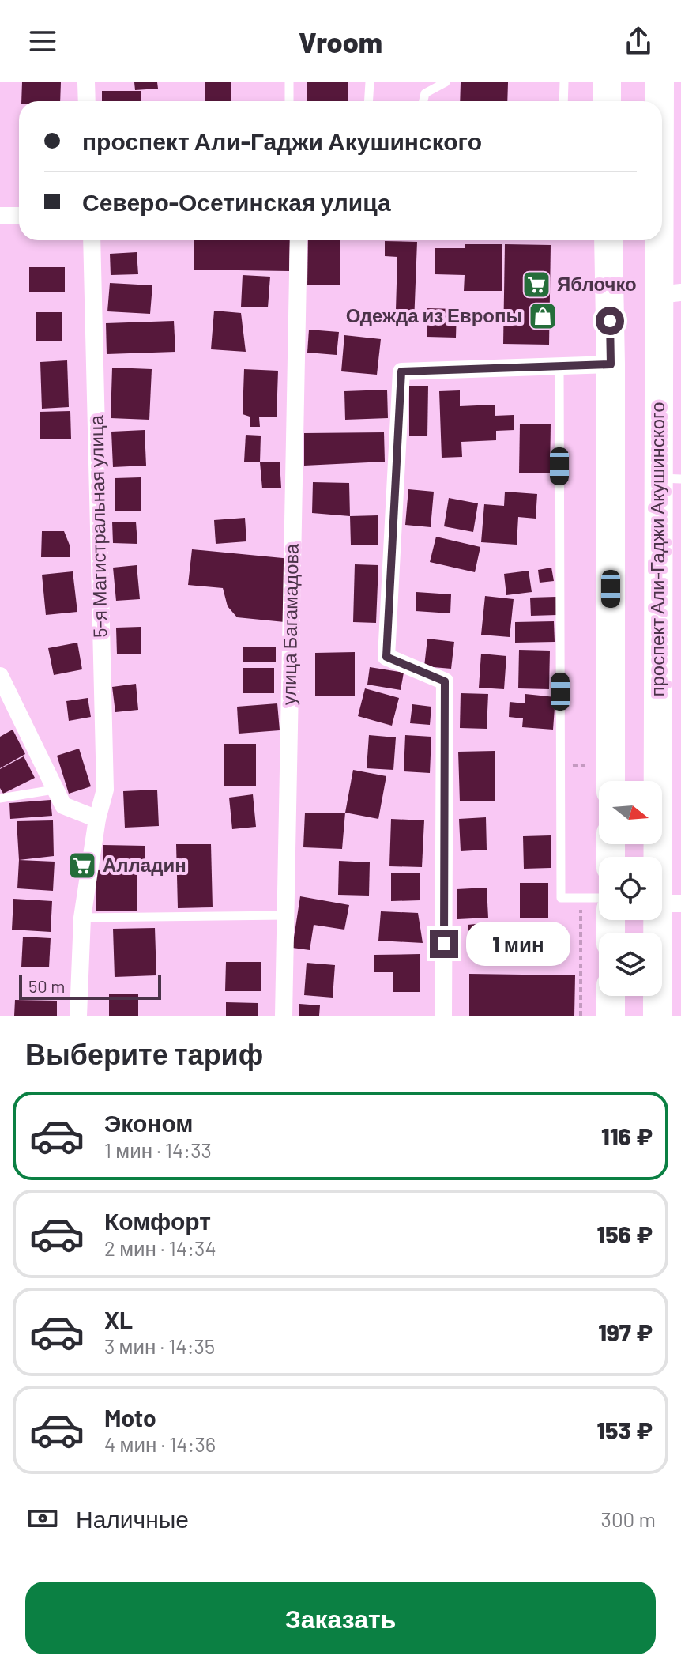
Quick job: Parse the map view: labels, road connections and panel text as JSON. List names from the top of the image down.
{
  "streets": {
    "main road": ["проспект Али-Гаджи Акушинского"],
    "street": ["5-я Магистральная улица", "улица Багамадова"]
  },
  "places": {
    "supermarket": ["Яблочко", "Алладин"],
    "shop": ["Одежда из Европы"]
  },
  "scale_bar": "50 m",
  "north": "right",
  "page": {
    "header": "Vroom",
    "banner": ["проспект Али-Гаджи Акушинского", "Северо-Осетинская улица"],
    "bubble": "1 мин",
    "scale": "50 m",
    "heading": "Выберите тариф",
    "list": [
      {
        "name": "Эконом",
        "note": "1 мин · 14:33",
        "value": "116 ₽"
      },
      {
        "name": "Комфорт",
        "note": "2 мин · 14:34",
        "value": "156 ₽"
      },
      {
        "name": "XL",
        "note": "3 мин · 14:35",
        "value": "197 ₽"
      },
      {
        "name": "Moto",
        "note": "4 мин · 14:36",
        "value": "153 ₽"
      }
    ],
    "pay": ["Наличные", "300 m"],
    "buttons": "Заказать"
  }
}
